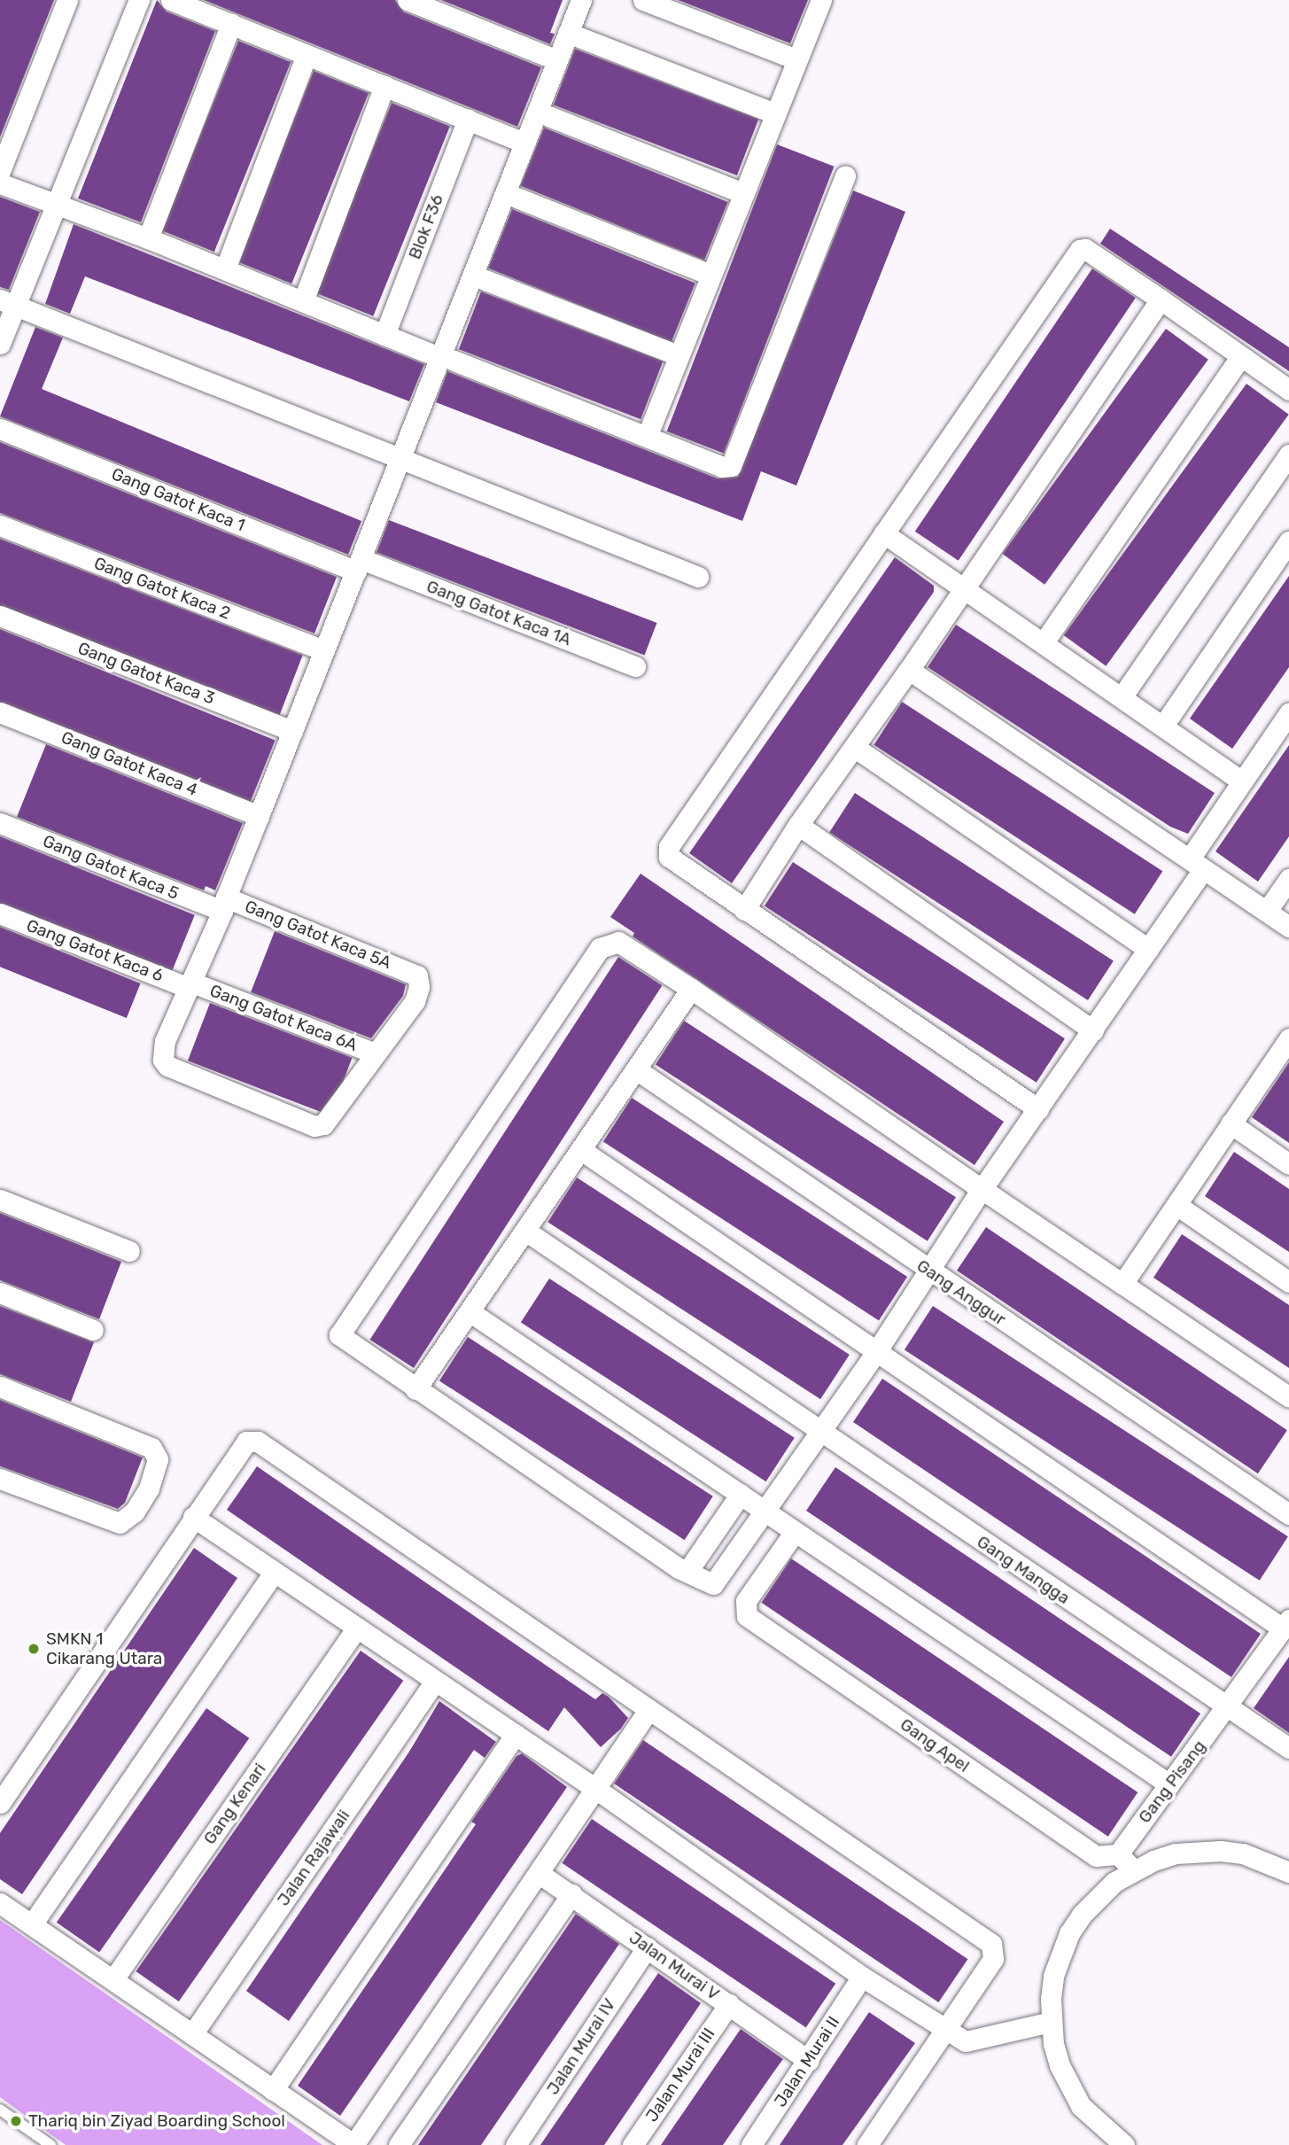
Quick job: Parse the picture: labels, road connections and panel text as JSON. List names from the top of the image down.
{
  "streets": {
    "street": [
      "Blok F36",
      "Gang Gatot Kaca 1",
      "Gang Gatot Kaca 2",
      "Gang Gatot Kaca 1A",
      "Gang Gatot Kaca 3",
      "Gang Gatot Kaca 4",
      "Gang Gatot Kaca 5",
      "Gang Gatot Kaca 5A",
      "Gang Gatot Kaca 6",
      "Gang Gatot Kaca 6A",
      "Gang Anggur",
      "Gang Mangga",
      "Gang Apel",
      "Gang Pisang",
      "Gang Kenari",
      "Jalan Rajawali",
      "Jalan Murai V",
      "Jalan Murai IV",
      "Jalan Murai II",
      "Jalan Murai III"
    ]
  },
  "crossings": [
    ["Gang Gatot Kaca 1", "Gang Gatot Kaca 1A"],
    ["Gang Gatot Kaca 5", "Gang Gatot Kaca 5A"],
    ["Gang Gatot Kaca 5A", "Gang Gatot Kaca 6A"],
    ["Gang Gatot Kaca 6", "Gang Gatot Kaca 6A"],
    ["Gang Mangga", "Gang Pisang"],
    ["Gang Apel", "Gang Pisang"],
    ["Jalan Murai V", "Jalan Murai IV"],
    ["Jalan Murai V", "Jalan Murai II"],
    ["Jalan Murai V", "Jalan Murai III"]
  ],
  "places": ["SMKN 1 Cikarang Utara", "Thariq bin Ziyad Boarding School"]
}
